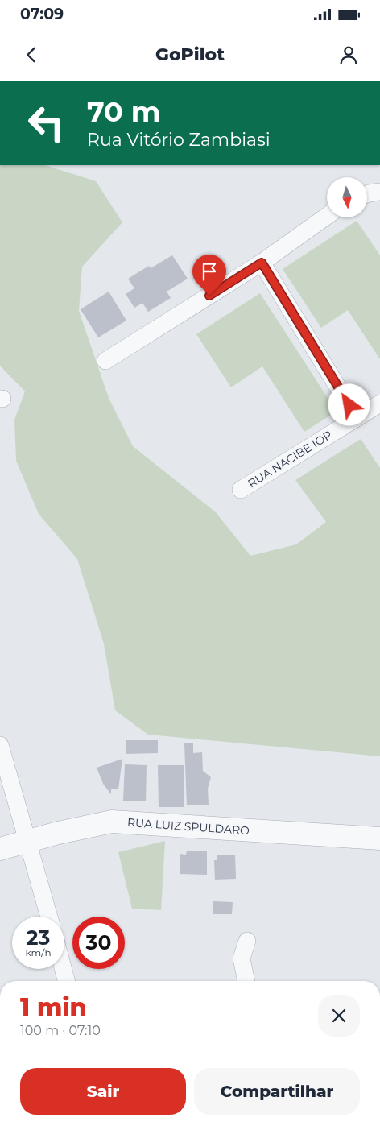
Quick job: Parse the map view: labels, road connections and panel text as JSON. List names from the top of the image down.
{
  "streets": {
    "street": ["RUA NACIBE IOP", "RUA LUIZ SPULDARO"]
  },
  "north": "bottom",
  "page": {
    "status": "07:09",
    "header": "GoPilot",
    "turn": ["70 m", "Rua Vitório Zambiasi"],
    "speed": "23 km/h",
    "limit": "30",
    "heading": ["1 min", "100 m · 07:10"],
    "buttons": ["Sair", "Compartilhar"]
  }
}
